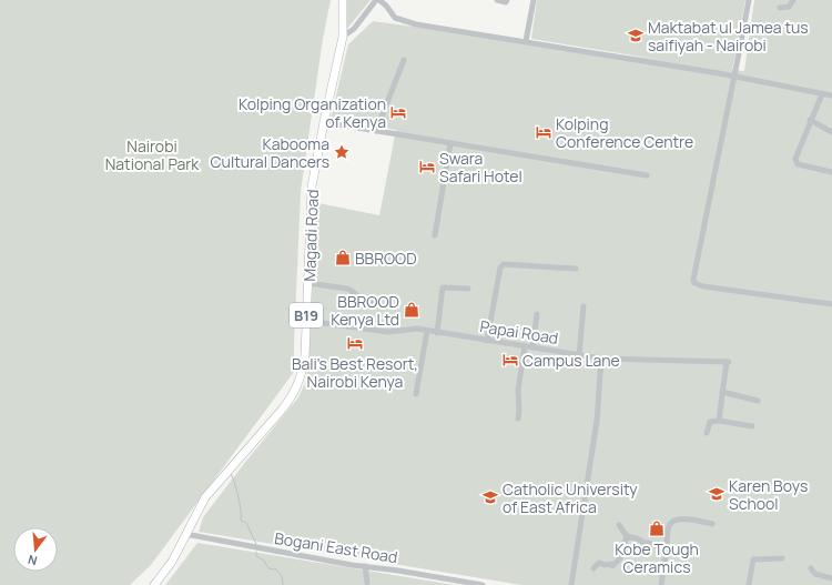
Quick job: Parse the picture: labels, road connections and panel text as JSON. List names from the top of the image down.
{
  "streets": {
    "highway": ["Magadi Road", "B19"],
    "street": ["Papai Road", "Bogani East Road"]
  },
  "crossings": [
    ["Magadi Road", "Papai Road"],
    ["Magadi Road", "Bogani East Road"]
  ],
  "parks": ["Nairobi National Park"],
  "places": {
    "school or university": ["Maktabat ul Jamea tus saifiyah - Nairobi", "Karen Boys School", "Catholic University of East Africa"],
    "hotel": [
      "Kolping Organization of Kenya",
      "Kolping Conference Centre",
      "Swara Safari Hotel",
      "Bali's Best Resort, Nairobi Kenya",
      "Campus Lane"
    ],
    "place": ["Kabooma Cultural Dancers"],
    "shop": ["BBROOD", "BBROOD Kenya Ltd", "Kobe Tough Ceramics"]
  },
  "north": "bottom"
}
